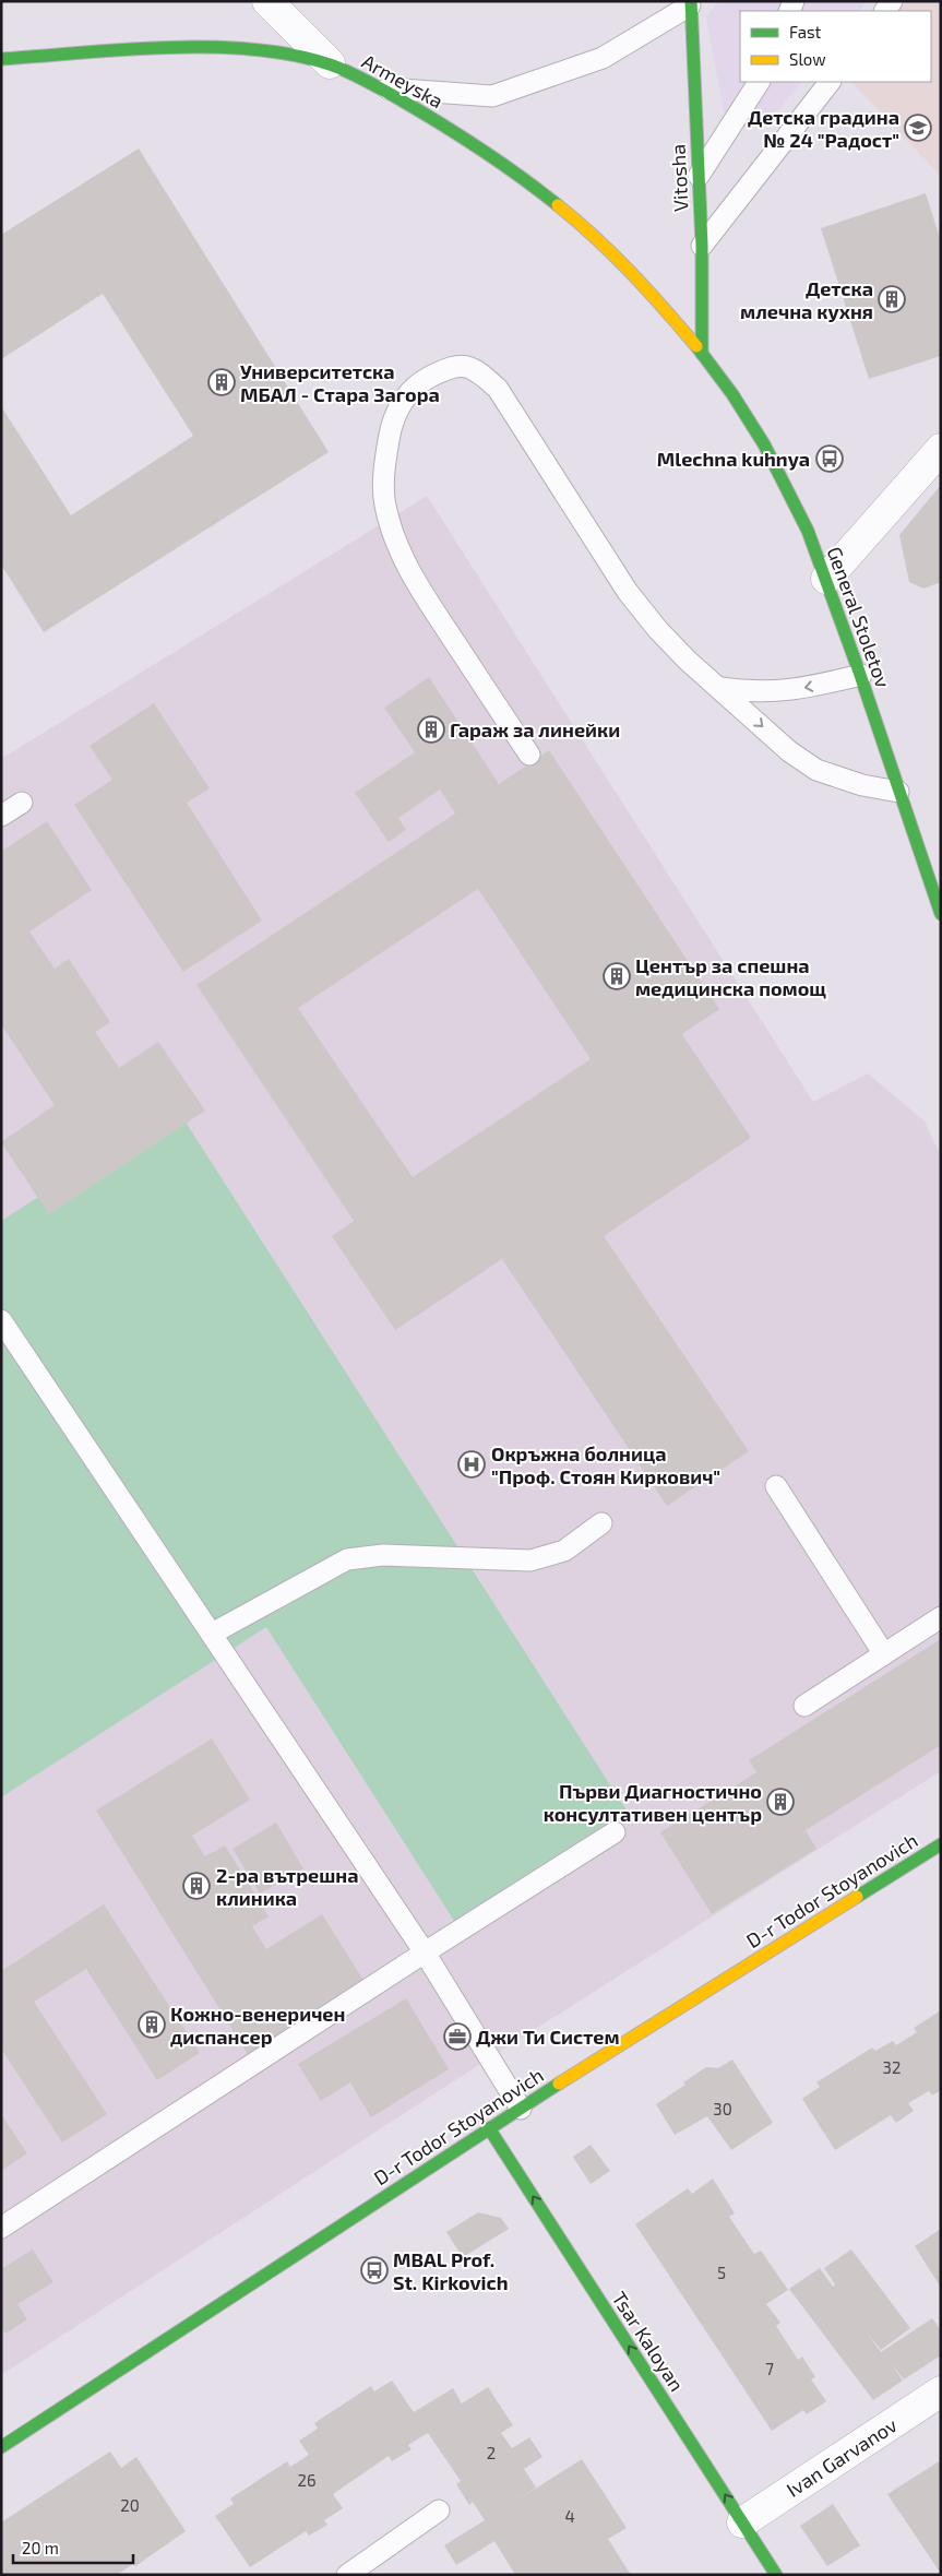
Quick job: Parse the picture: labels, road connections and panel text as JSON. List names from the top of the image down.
{
  "streets": {
    "street": [
      "Armeyska",
      "Vitosha",
      "General Stoletov",
      "D-r Todor Stoyanovich",
      "Tsar Kaloyan",
      "Ivan Garvanov"
    ]
  },
  "crossings": [
    ["Armeyska", "Vitosha"],
    ["Armeyska", "General Stoletov"],
    ["Vitosha", "General Stoletov"],
    ["D-r Todor Stoyanovich", "Tsar Kaloyan"],
    ["Tsar Kaloyan", "Ivan Garvanov"]
  ],
  "one_way": ["Tsar Kaloyan"],
  "places": {
    "school or university": ["Детска градина № 24 \"Радост\""],
    "building": [
      "Детска млечна кухня",
      "Университетска МБАЛ - Стара Загора",
      "Гараж за линейки",
      "Център за спешна медицинска помощ",
      "Първи Диагностично консултативен център",
      "2-ра вътрешна клиника",
      "Кожно-венеричен диспансер"
    ],
    "bus stop": ["Mlechna kuhnya", "MBAL Prof. St. Kirkovich"],
    "hospital": ["Окръжна болница \"Проф. Стоян Киркович\""],
    "office": ["Джи Ти Систем"]
  },
  "house_numbers": [
    "32",
    "30",
    "5",
    "7",
    "2",
    "26",
    "20",
    "4"
  ],
  "legend": ["Fast", "Slow"],
  "scale_bar": "20 m"
}
